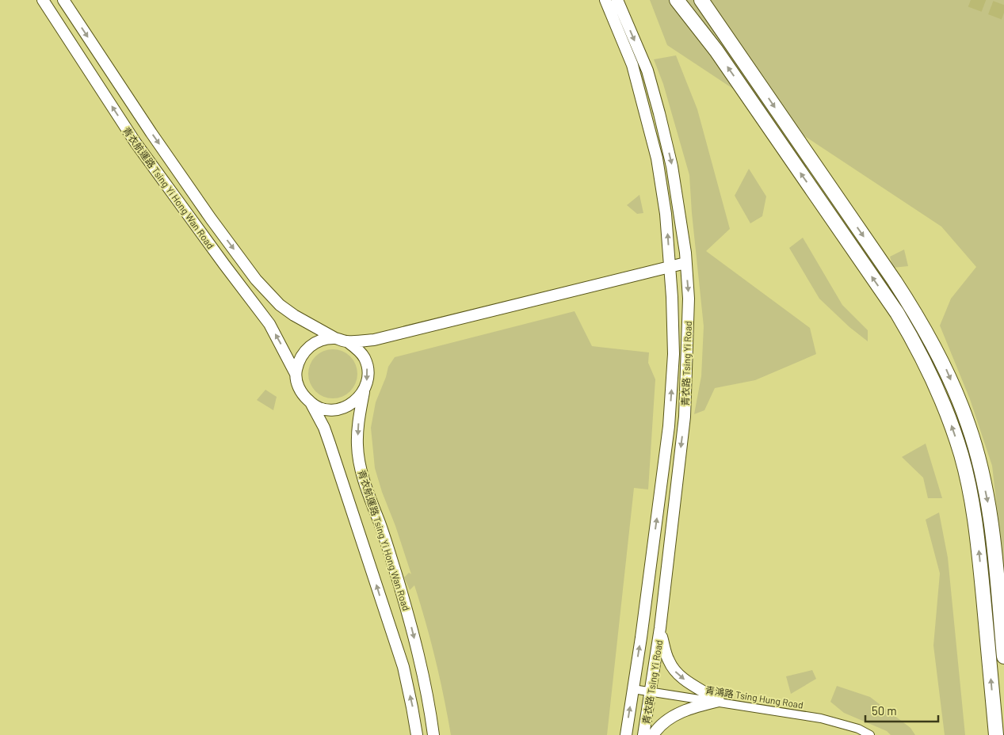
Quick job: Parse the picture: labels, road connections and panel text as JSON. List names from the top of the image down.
{
  "streets": {
    "street": ["青衣航運路 Tsing Yi Hong Wan Road", "青衣路 Tsing Yi Road", "青鴻路 Tsing Hung Road"]
  },
  "crossings": [
    ["青衣路 Tsing Yi Road", "青鴻路 Tsing Hung Road"]
  ],
  "scale_bar": "50 m"
}
